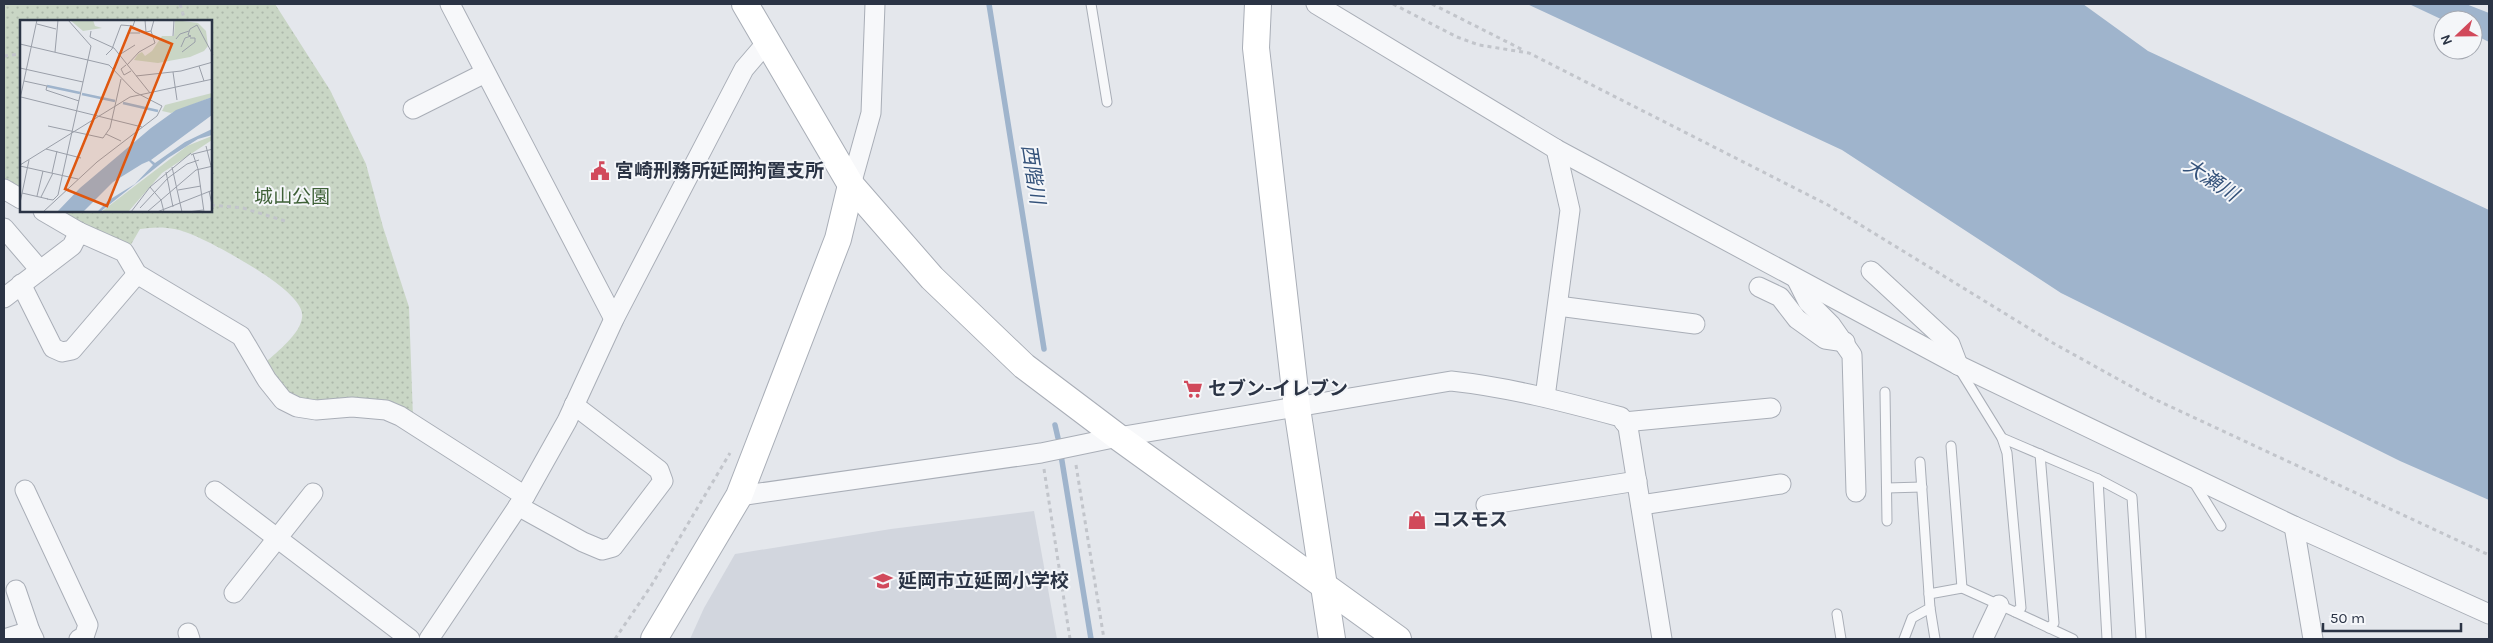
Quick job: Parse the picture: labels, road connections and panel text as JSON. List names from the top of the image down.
{
  "water": ["西階川", "大瀬川"],
  "parks": ["城山公園"],
  "places": {
    "public building": ["宮崎刑務所延岡拘置支所"],
    "supermarket": ["セブン-イレブン"],
    "shop": ["コスモス"],
    "school or university": ["延岡市立延岡小学校"]
  },
  "scale_bar": "50 m",
  "north": "left"
}
